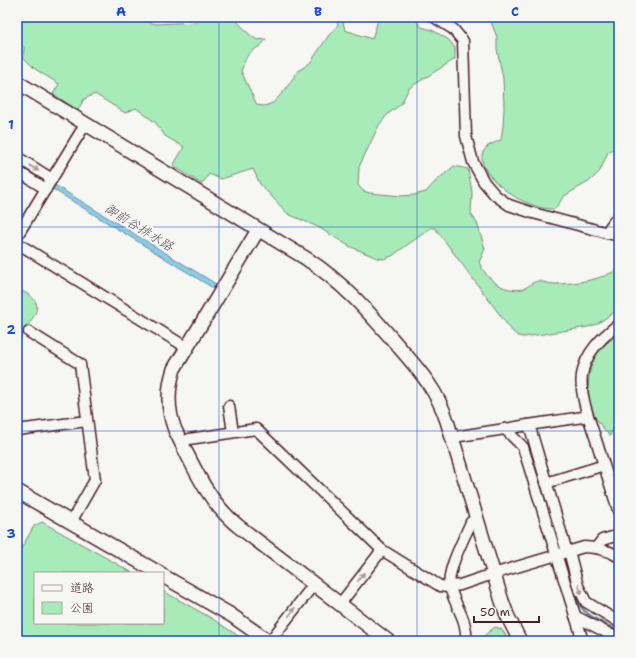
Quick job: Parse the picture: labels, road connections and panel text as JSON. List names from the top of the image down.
{
  "water": ["御前谷排水路"],
  "legend": ["道路", "公園"],
  "scale_bar": "50 m",
  "grid": {
    "columns": ["A", "B", "C"],
    "rows": ["1", "2", "3"]
  }
}
